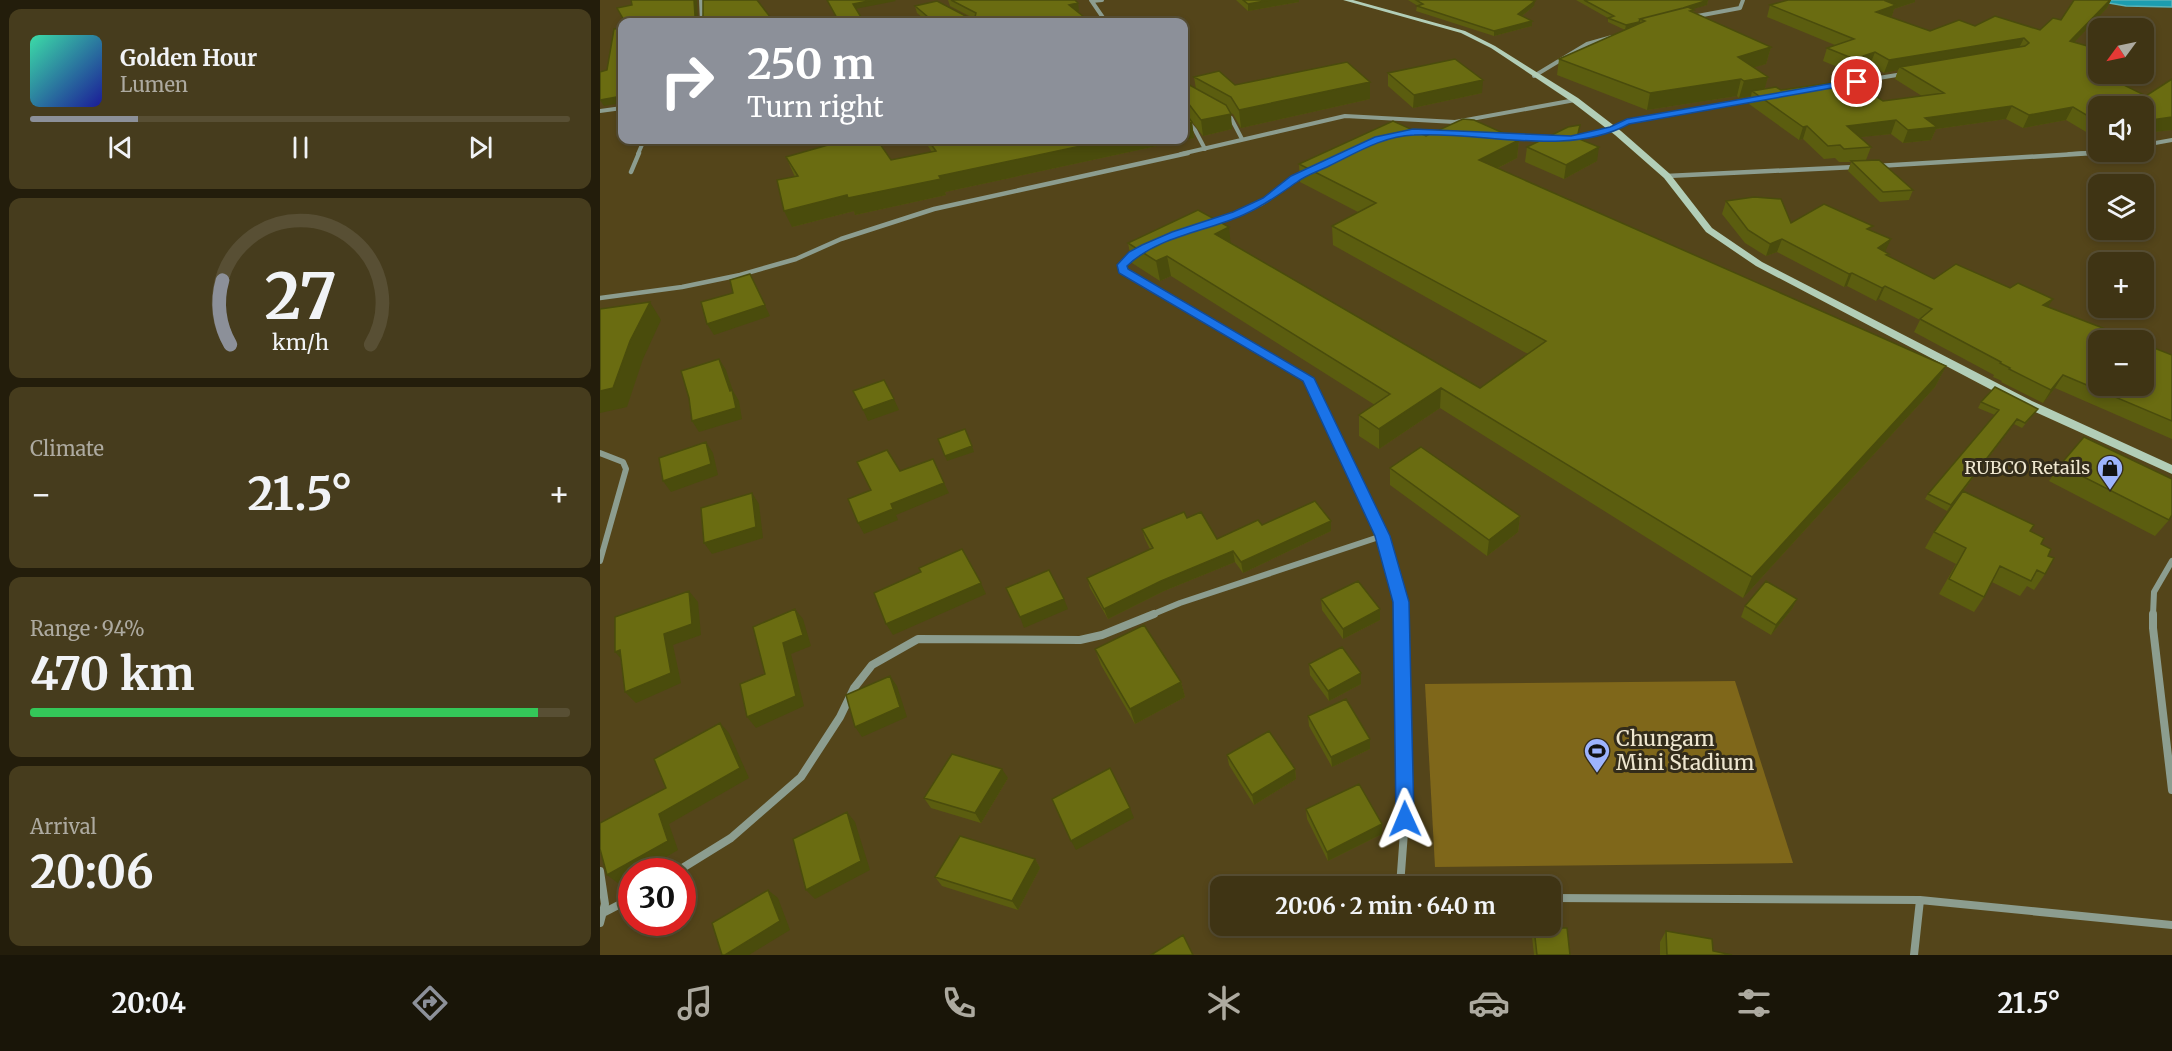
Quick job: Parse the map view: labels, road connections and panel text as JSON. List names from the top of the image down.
{
  "places": {
    "shop": ["RUBCO Retails"],
    "sports": ["Chungam Mini Stadium"]
  },
  "north": "bottom left",
  "page": {
    "map_buttons": ["+", "−"],
    "turn": ["250 m", "Turn right"],
    "song": ["Golden Hour", "Lumen"],
    "tile": [
      "Climate",
      ["Range · 94%", "470 km"],
      ["Arrival", "20:06"]
    ],
    "heat": ["−", "21.5°", "+"],
    "limit": "30",
    "trip": "20:06 · 2 min · 640 m",
    "tabs": ["20:04", "21.5°"],
    "gauge": ["27", "km/h"]
  }
}
